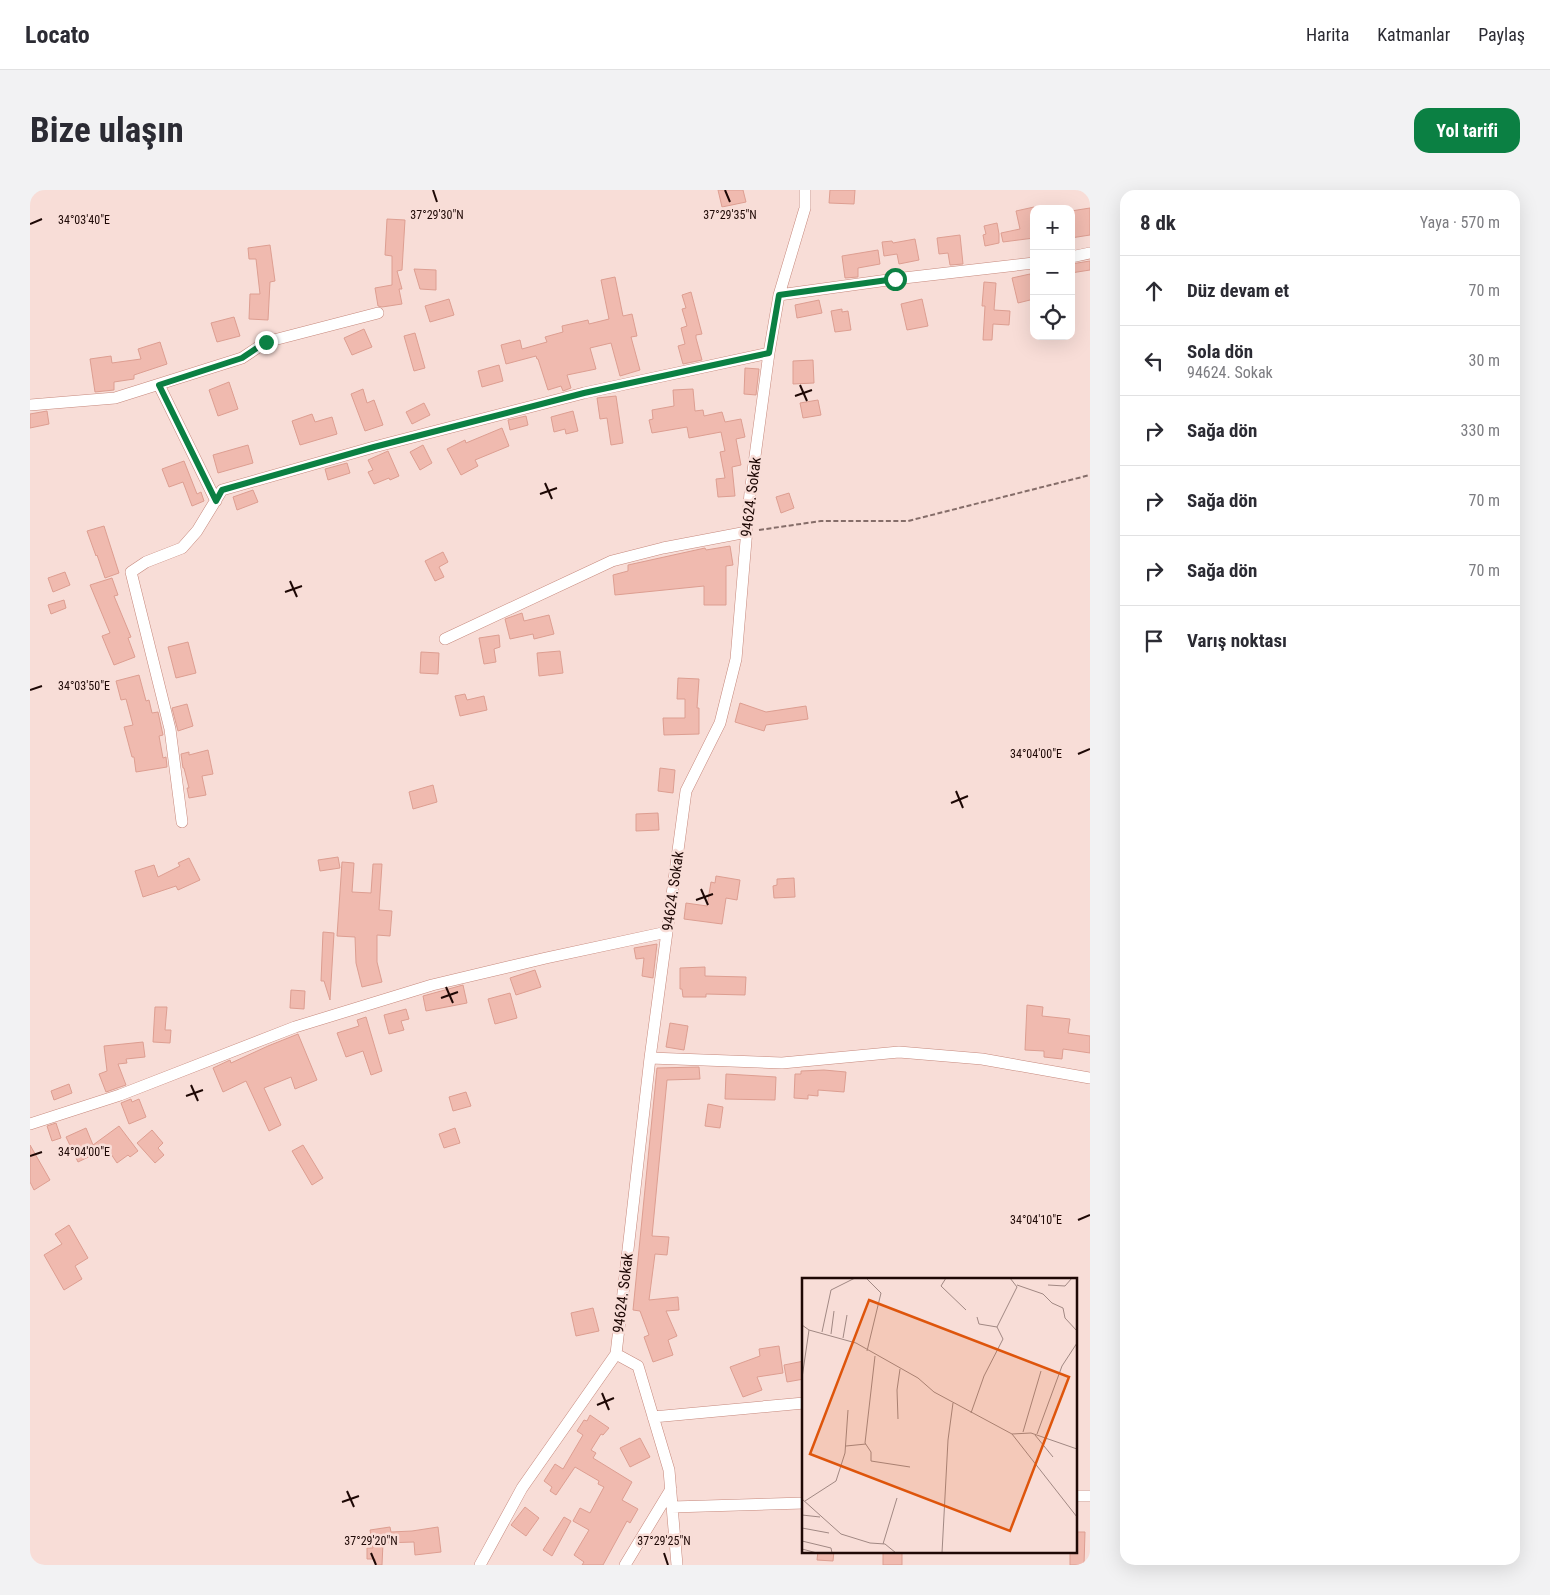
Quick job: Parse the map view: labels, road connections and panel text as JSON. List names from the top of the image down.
{
  "streets": {
    "street": ["94624. Sokak"]
  },
  "page": {
    "header": "Locato",
    "nav": ["Harita", "Katmanlar", "Paylaş"],
    "buttons": "Yol tarifi",
    "title": "Bize ulaşın",
    "heading": ["8 dk", "Yaya · 570 m"],
    "map_buttons": ["+", "−"],
    "list": [
      ["Düz devam et", "70 m"],
      ["Sola dön", "94624. Sokak", "30 m"],
      ["Sağa dön", "330 m"],
      ["Sağa dön", "70 m"],
      ["Sağa dön", "70 m"],
      "Varış noktası"
    ]
  },
  "coordinates": [
    "37°29'30\"N",
    "37°29'35\"N",
    "34°03'40\"E",
    "34°03'50\"E",
    "34°04'00\"E",
    "34°04'10\"E",
    "37°29'20\"N",
    "37°29'25\"N"
  ]
}
